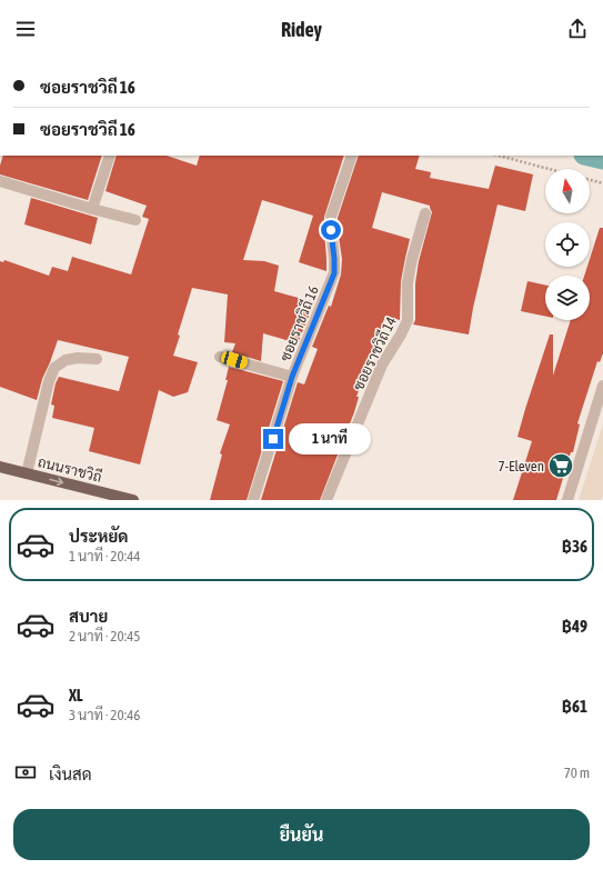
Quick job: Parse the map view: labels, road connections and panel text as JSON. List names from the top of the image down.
{
  "streets": {
    "main road": ["ถนนราชวิถี"],
    "street": ["ซอยราชวิถี 16", "ซอยราชวิถี 14"]
  },
  "one_way": ["ถนนราชวิถี"],
  "places": {
    "supermarket": ["7-Eleven"]
  },
  "north": "top",
  "page": {
    "header": "Ridey",
    "banner": ["ซอยราชวิถี 16", "ซอยราชวิถี 16"],
    "bubble": "1 นาที",
    "list": [
      {
        "name": "ประหยัด",
        "note": "1 นาที · 20:44",
        "value": "฿36"
      },
      {
        "name": "สบาย",
        "note": "2 นาที · 20:45",
        "value": "฿49"
      },
      {
        "name": "XL",
        "note": "3 นาที · 20:46",
        "value": "฿61"
      }
    ],
    "pay": ["เงินสด", "70 m"],
    "buttons": "ยืนยัน"
  }
}
